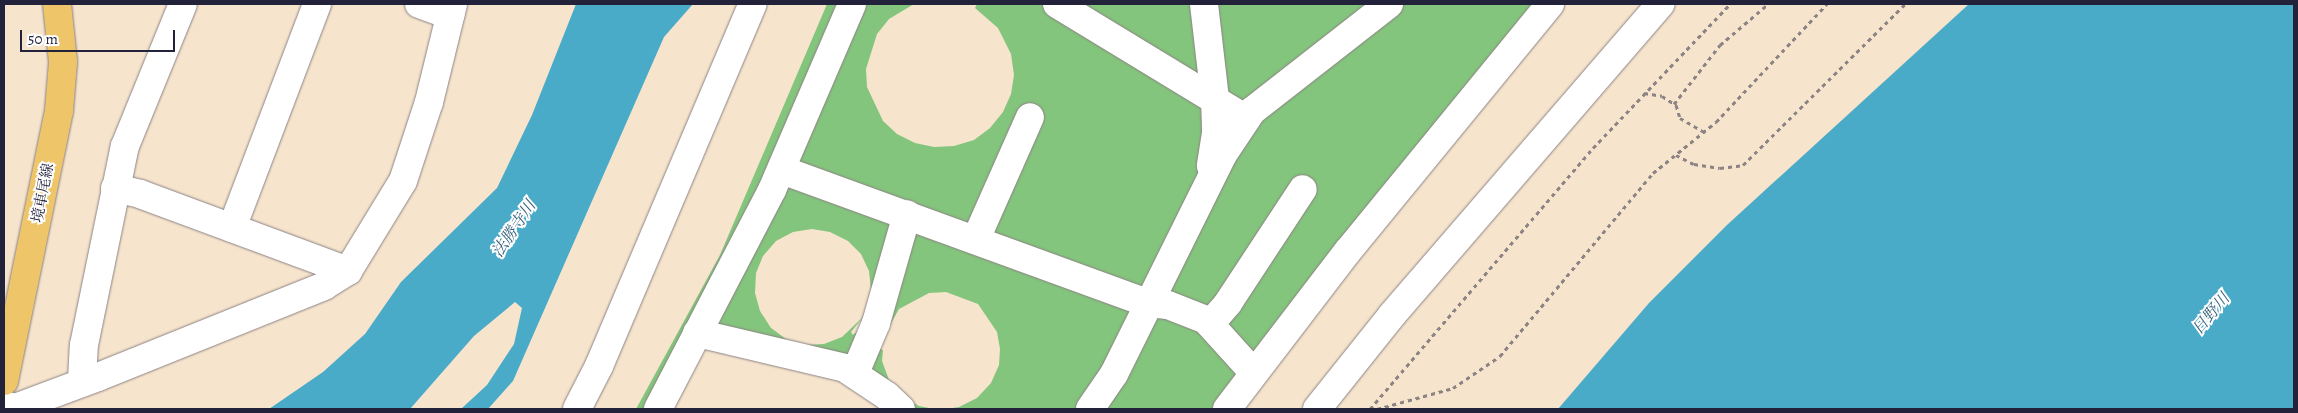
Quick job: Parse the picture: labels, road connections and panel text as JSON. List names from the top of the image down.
{
  "streets": {
    "main road": ["境車尾線"]
  },
  "water": ["法勝寺川", "日野川"],
  "scale_bar": "50 m"
}
